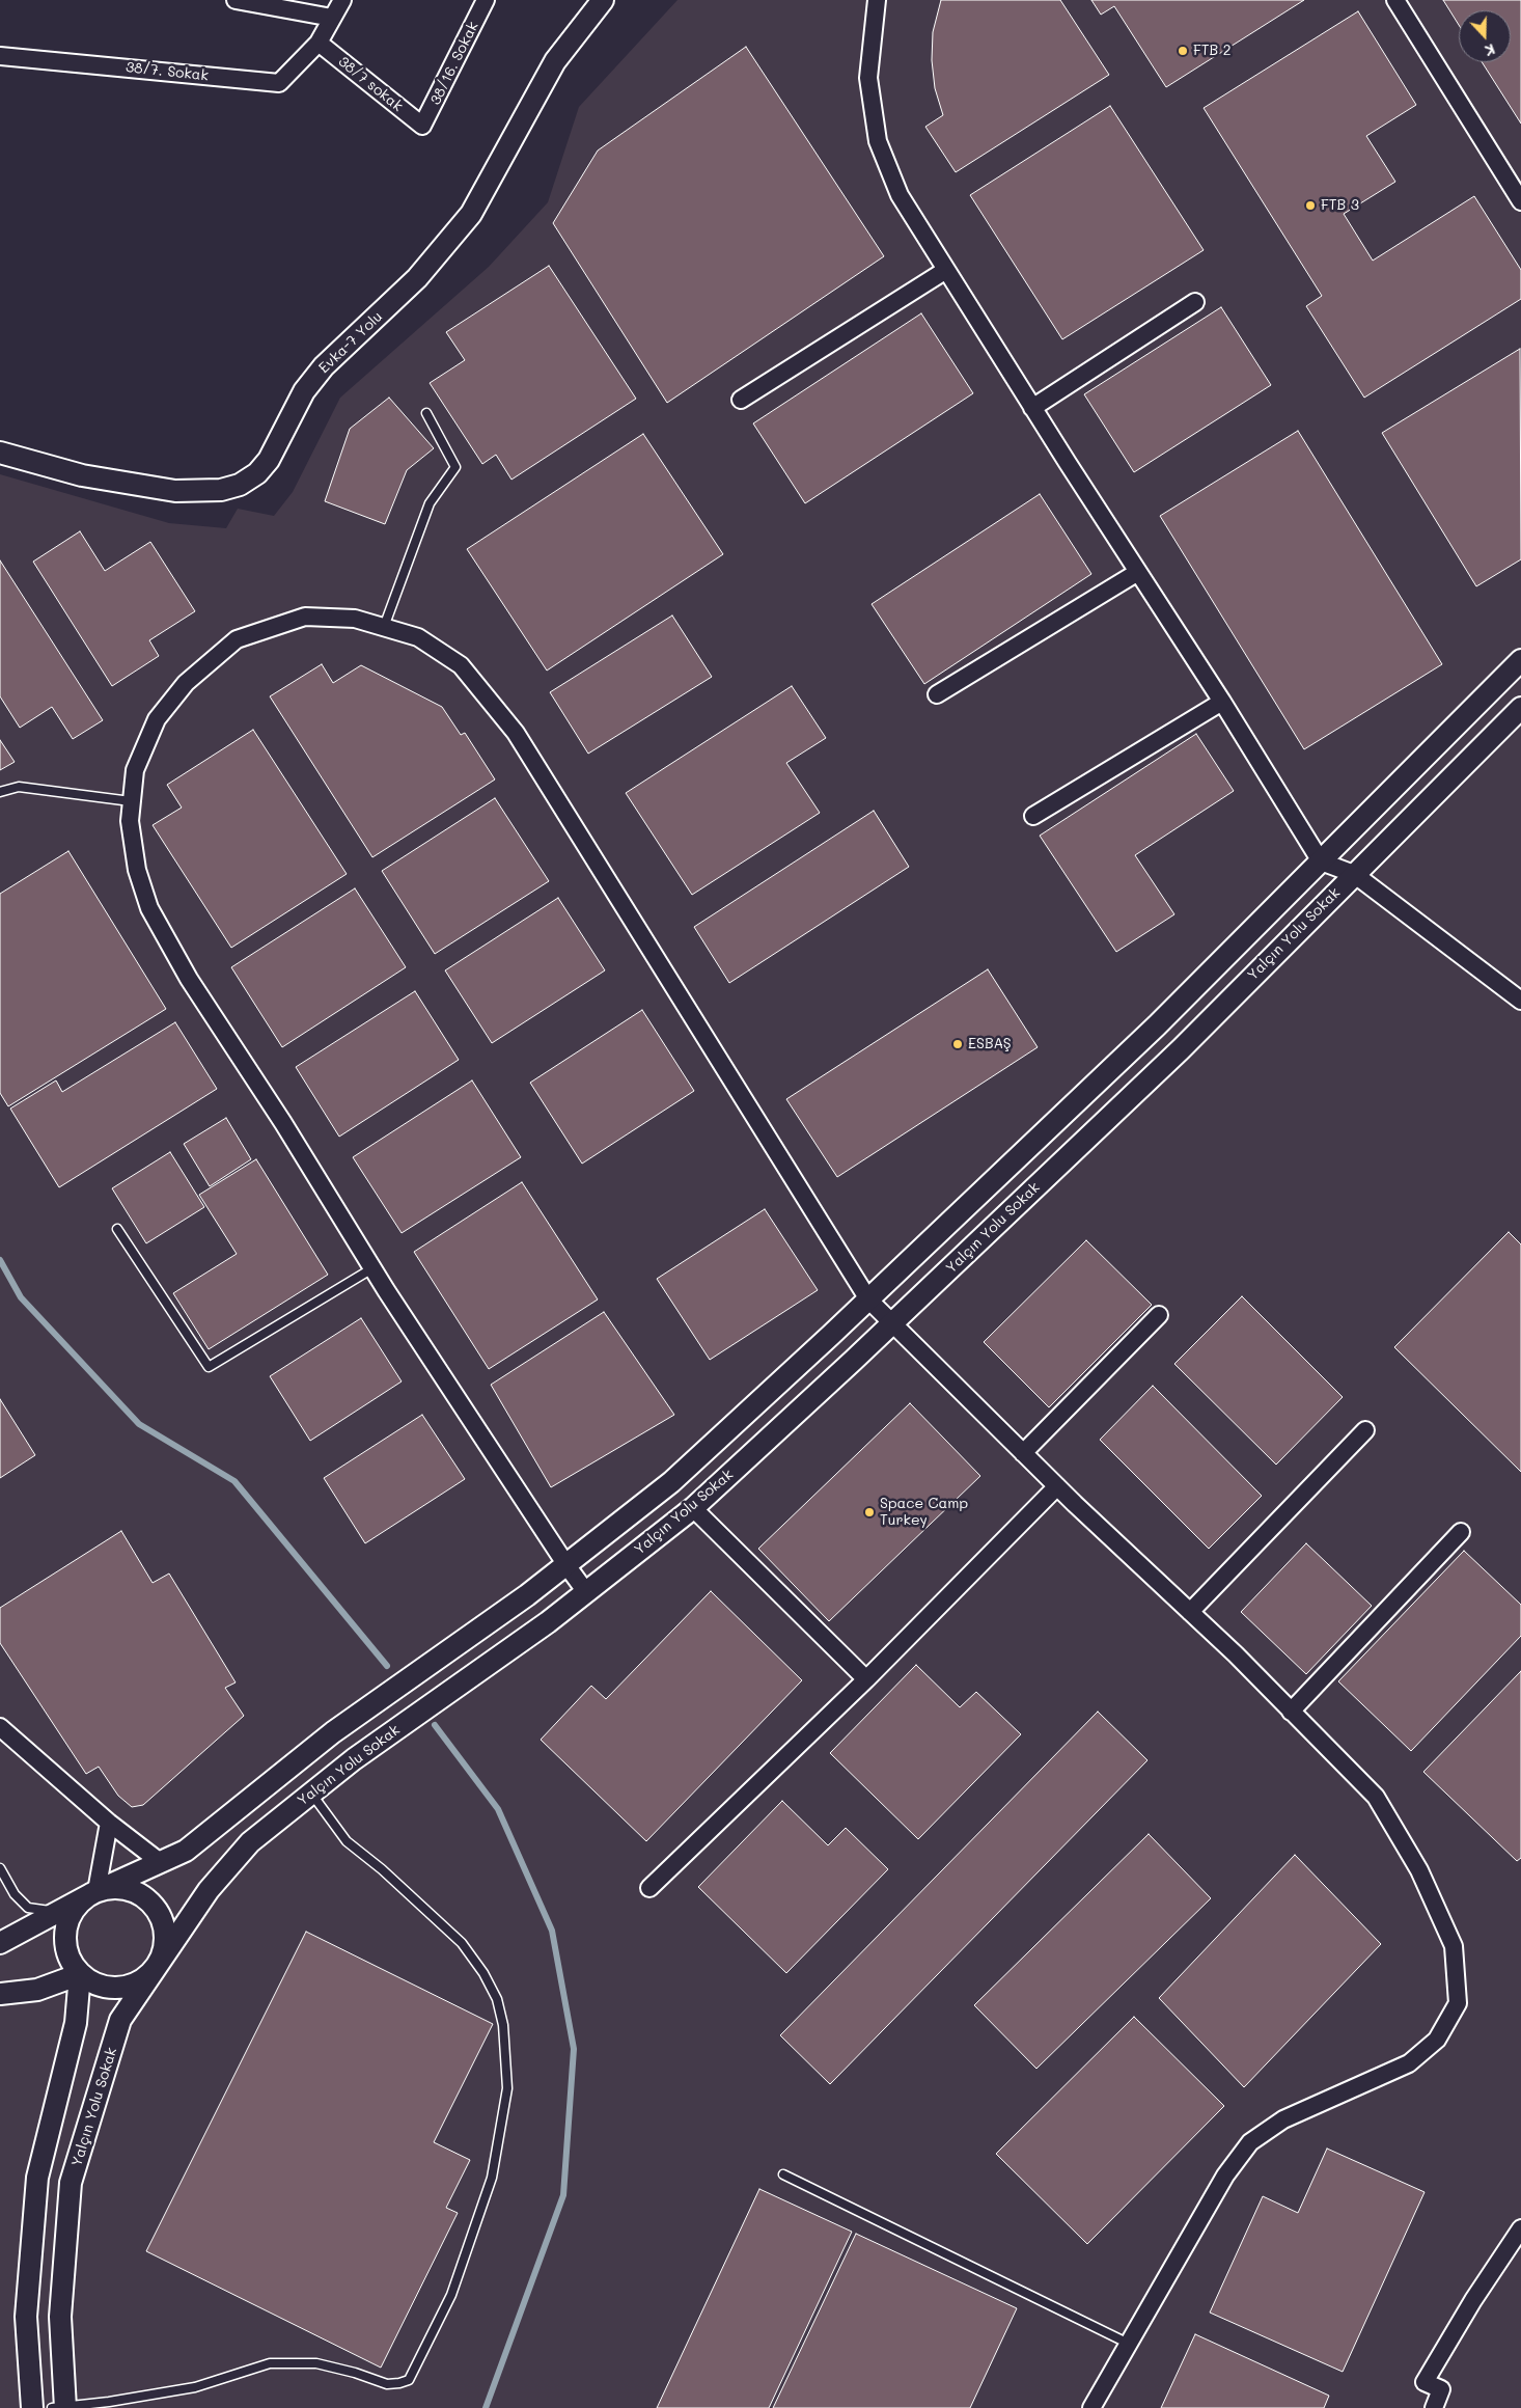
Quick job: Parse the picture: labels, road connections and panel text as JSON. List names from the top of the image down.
{
  "streets": {
    "street": [
      "38/16. Sokak",
      "38/7. Sokak",
      "38/7 sokak",
      "Evka-7 Yolu",
      "Yalçın Yolu Sokak"
    ]
  },
  "crossings": [
    ["38/16. Sokak", "38/7 sokak"],
    ["38/7. Sokak", "38/7 sokak"]
  ],
  "places": [
    "FTB 2",
    "FTB 3",
    "ESBAŞ",
    "Space Camp Turkey"
  ],
  "north": "bottom"
}
